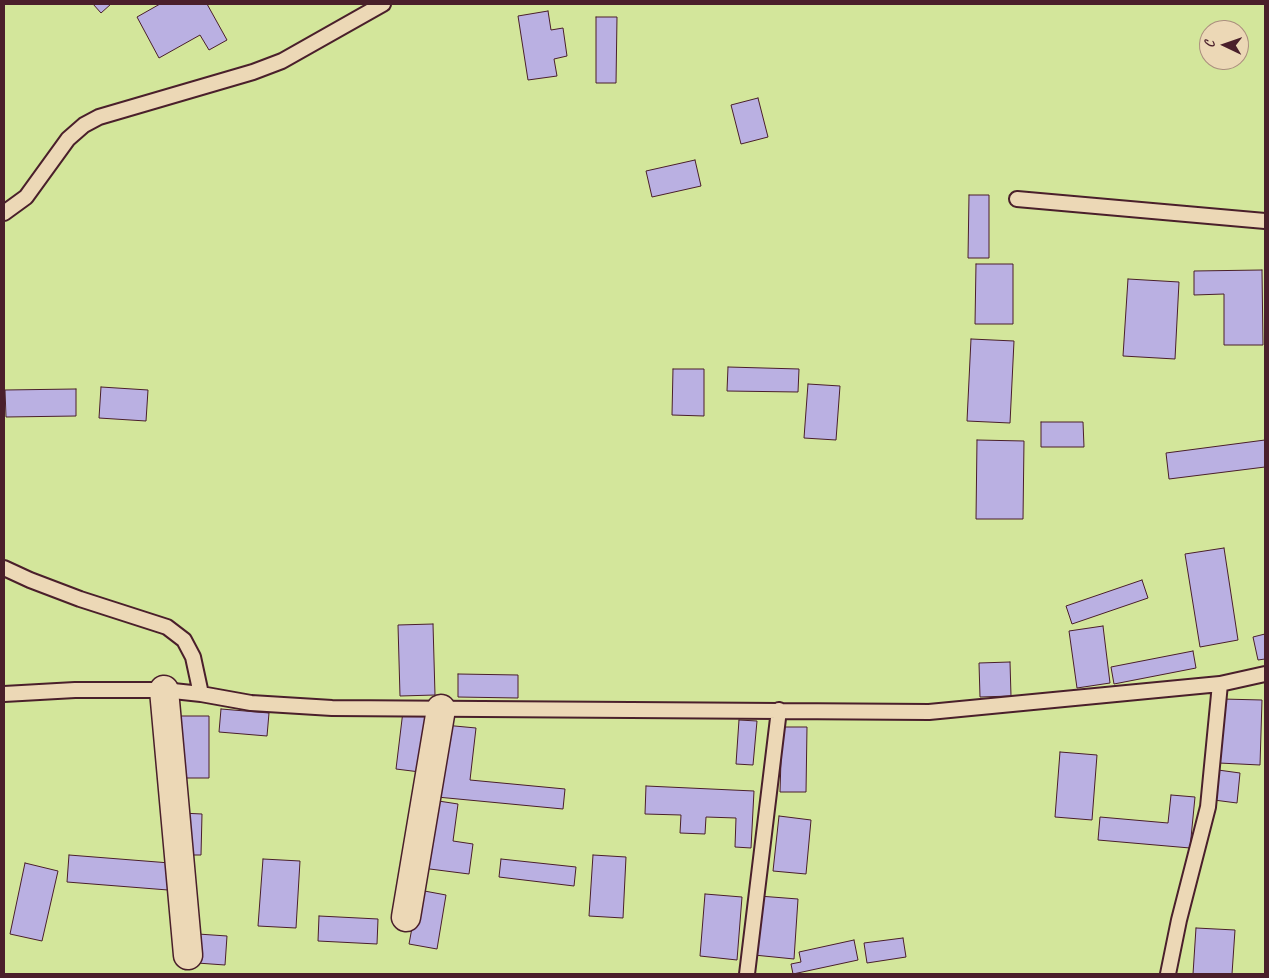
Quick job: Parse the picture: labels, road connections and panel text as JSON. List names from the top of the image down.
{
  "north": "left"
}
